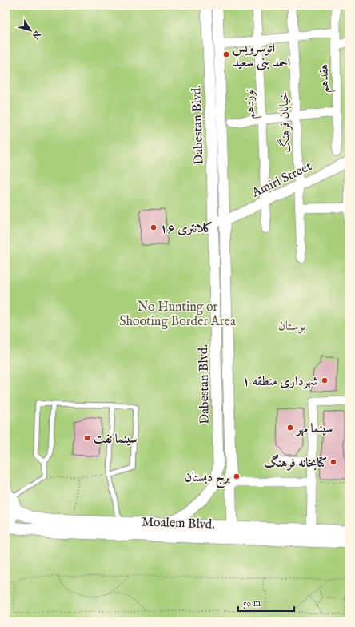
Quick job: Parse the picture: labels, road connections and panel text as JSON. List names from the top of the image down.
{
  "streets": {
    "main road": ["Moalem Blvd."],
    "street": [
      "هفدهم",
      "نوزدهم",
      "خیابان فرهنگ",
      "Dabestan Blvd.",
      "Amiri Street"
    ]
  },
  "crossings": [
    ["نوزدهم", "Amiri Street"],
    ["خیابان فرهنگ", "Amiri Street"],
    ["Dabestan Blvd.", "Amiri Street"],
    ["Dabestan Blvd.", "Moalem Blvd."]
  ],
  "parks": ["No Hunting or Shooting Border Area", "بوستان"],
  "places": [
    "اتوسرویس احمد بنی سعید",
    "کلانتری ۱۶",
    "شهرداری منطقه ۱",
    "سینما مهر",
    "سینما نفت",
    "کتابخانه فرهنگ",
    "برج دبستان"
  ],
  "scale_bar": "50 m",
  "north": "bottom right"
}
